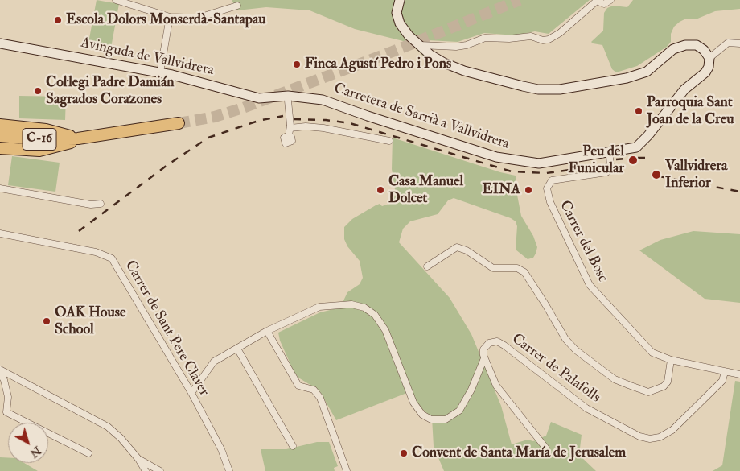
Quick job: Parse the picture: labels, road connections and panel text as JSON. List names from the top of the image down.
{
  "streets": {
    "highway": ["C-16"],
    "main road": ["Avinguda de Vallvidrera", "Carretera de Sarrià a Vallvidrera"],
    "street": ["Carrer del Bosc", "Carrer de Sant Pere Claver", "Carrer de Palafolls"]
  },
  "crossings": [
    ["Avinguda de Vallvidrera", "Carretera de Sarrià a Vallvidrera"],
    ["Carretera de Sarrià a Vallvidrera", "Carrer del Bosc"],
    ["Carrer del Bosc", "Carrer de Palafolls"]
  ],
  "places": [
    "Escola Dolors Monserdà-Santapau",
    "Finca Agustí Pedro i Pons",
    "Col·legi Padre Damián Sagrados Corazones",
    "Parroquia Sant Joan de la Creu",
    "Peu del Funicular",
    "Vallvidrera Inferior",
    "Casa Manuel Dolcet",
    "EINA",
    "OAK House School",
    "Convent de Santa María de Jerusalem"
  ],
  "north": "bottom right"
}
